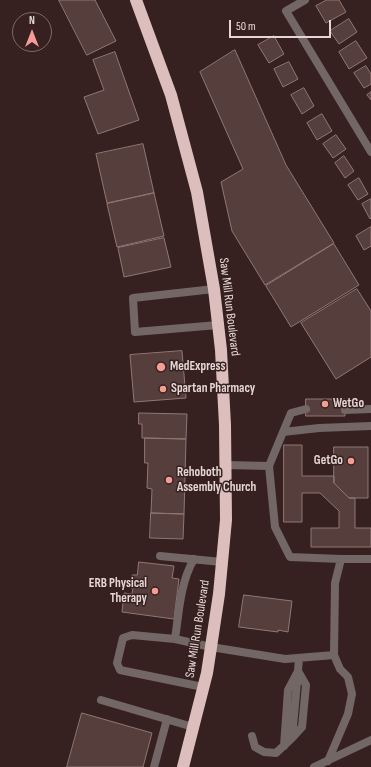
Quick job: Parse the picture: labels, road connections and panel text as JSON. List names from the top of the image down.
{
  "streets": {
    "highway": ["Saw Mill Run Boulevard"]
  },
  "places": [
    "MedExpress",
    "Spartan Pharmacy",
    "WetGo",
    "GetGo",
    "Rehoboth Assembly Church",
    "ERB Physical Therapy"
  ],
  "scale_bar": "50 m",
  "north": "top"
}
